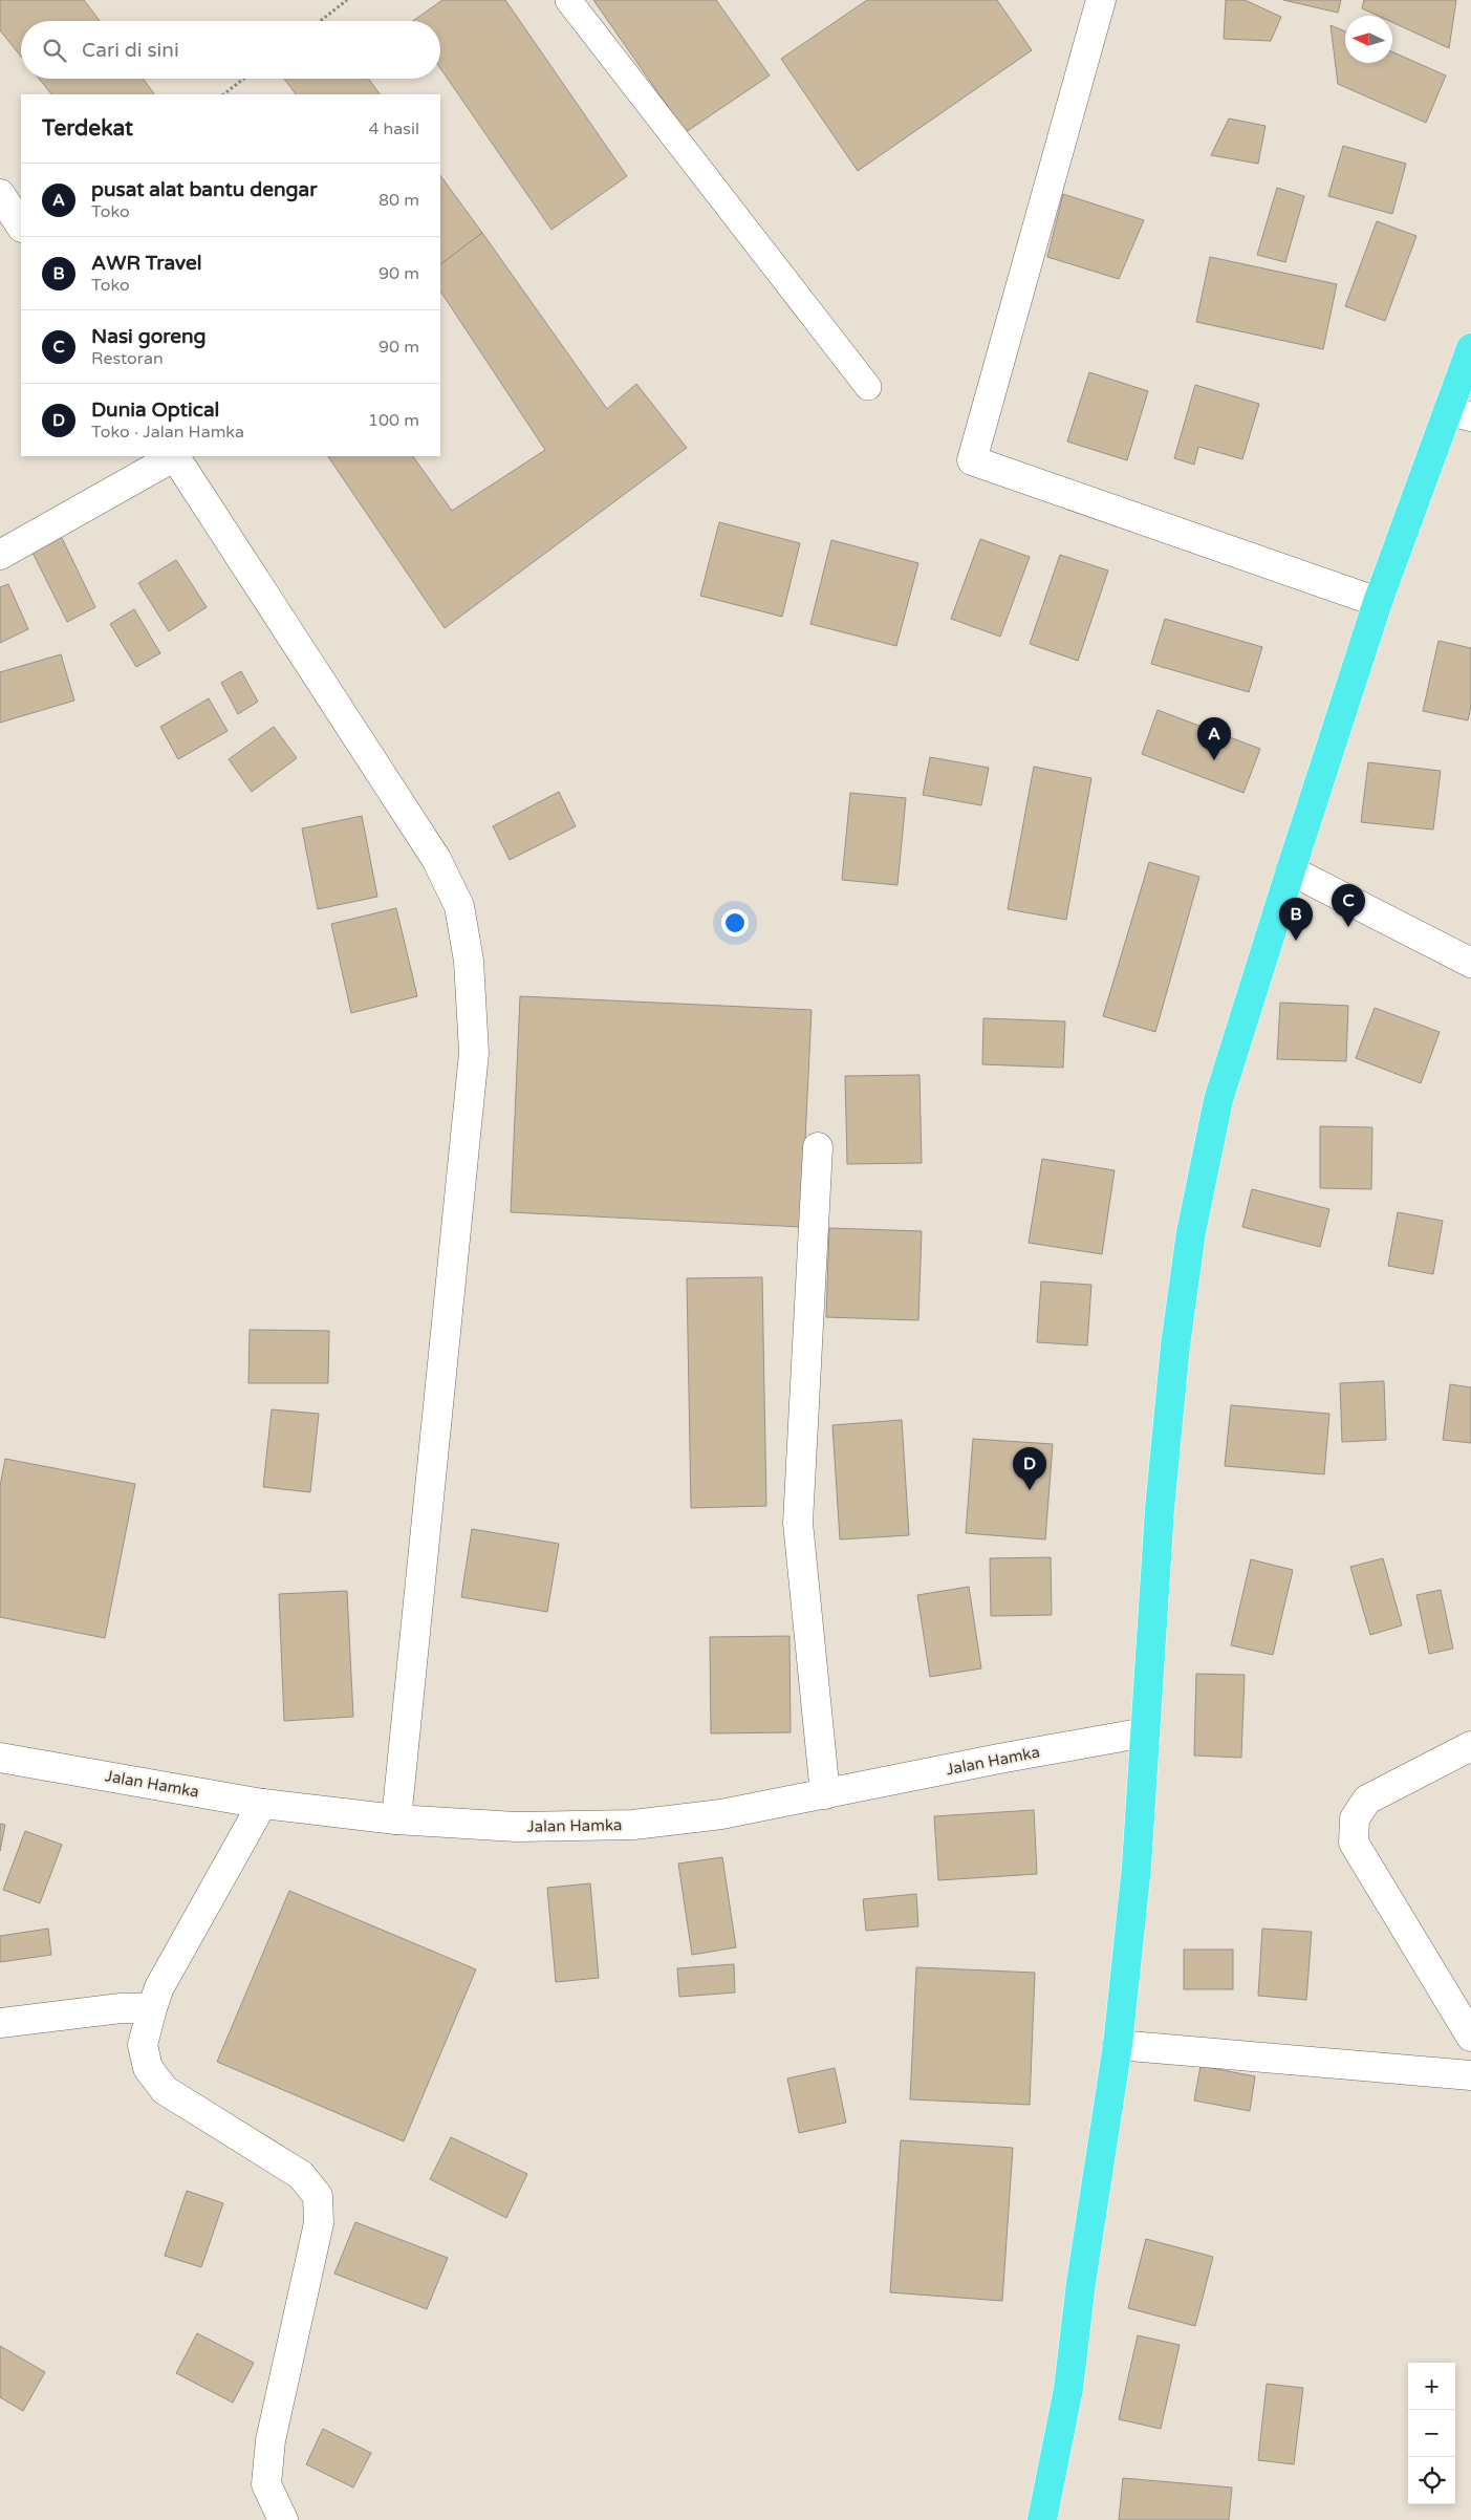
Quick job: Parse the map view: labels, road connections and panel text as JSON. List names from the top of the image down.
{
  "streets": {
    "street": ["Jalan Hamka"]
  },
  "north": "left",
  "page": {
    "search": "Cari di sini",
    "heading": ["Terdekat", "4 hasil"],
    "list": [
      {
        "mark": "A",
        "name": "pusat alat bantu dengar",
        "note": "Toko",
        "value": "80 m"
      },
      {
        "mark": "B",
        "name": "AWR Travel",
        "note": "Toko",
        "value": "90 m"
      },
      {
        "mark": "C",
        "name": "Nasi goreng",
        "note": "Restoran",
        "value": "90 m"
      },
      {
        "mark": "D",
        "name": "Dunia Optical",
        "note": "Toko · Jalan Hamka",
        "value": "100 m"
      }
    ],
    "pins": [
      "A",
      "C",
      "B",
      "D"
    ],
    "map_buttons": ["+", "−"]
  }
}
